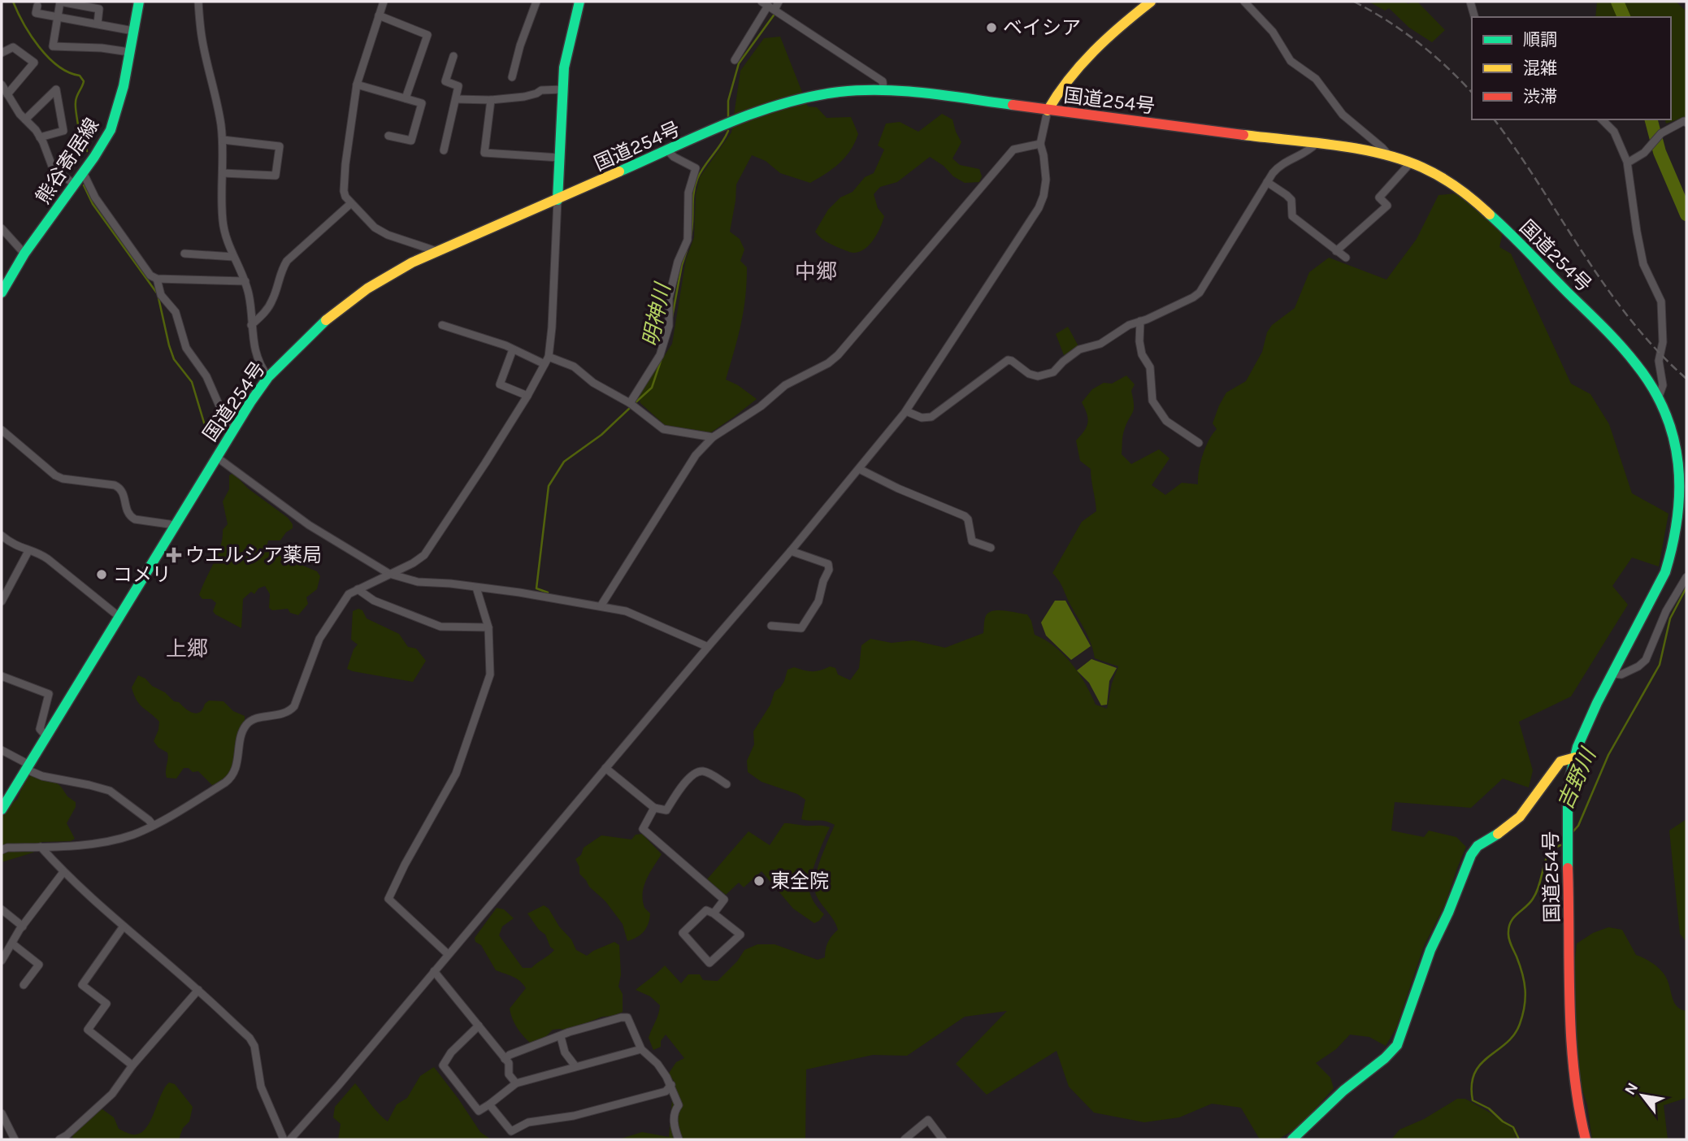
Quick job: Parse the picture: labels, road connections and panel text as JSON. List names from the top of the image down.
{
  "streets": {
    "main road": ["国道254号", "熊谷寄居線"]
  },
  "districts": ["中郷", "上郷"],
  "water": ["明神川", "吉野川"],
  "places": {
    "other": ["ベイシア", "コメリ", "東全院"],
    "health": ["ウエルシア薬局"]
  },
  "legend": ["順調", "混雑", "渋滞"],
  "north": "top left"
}
